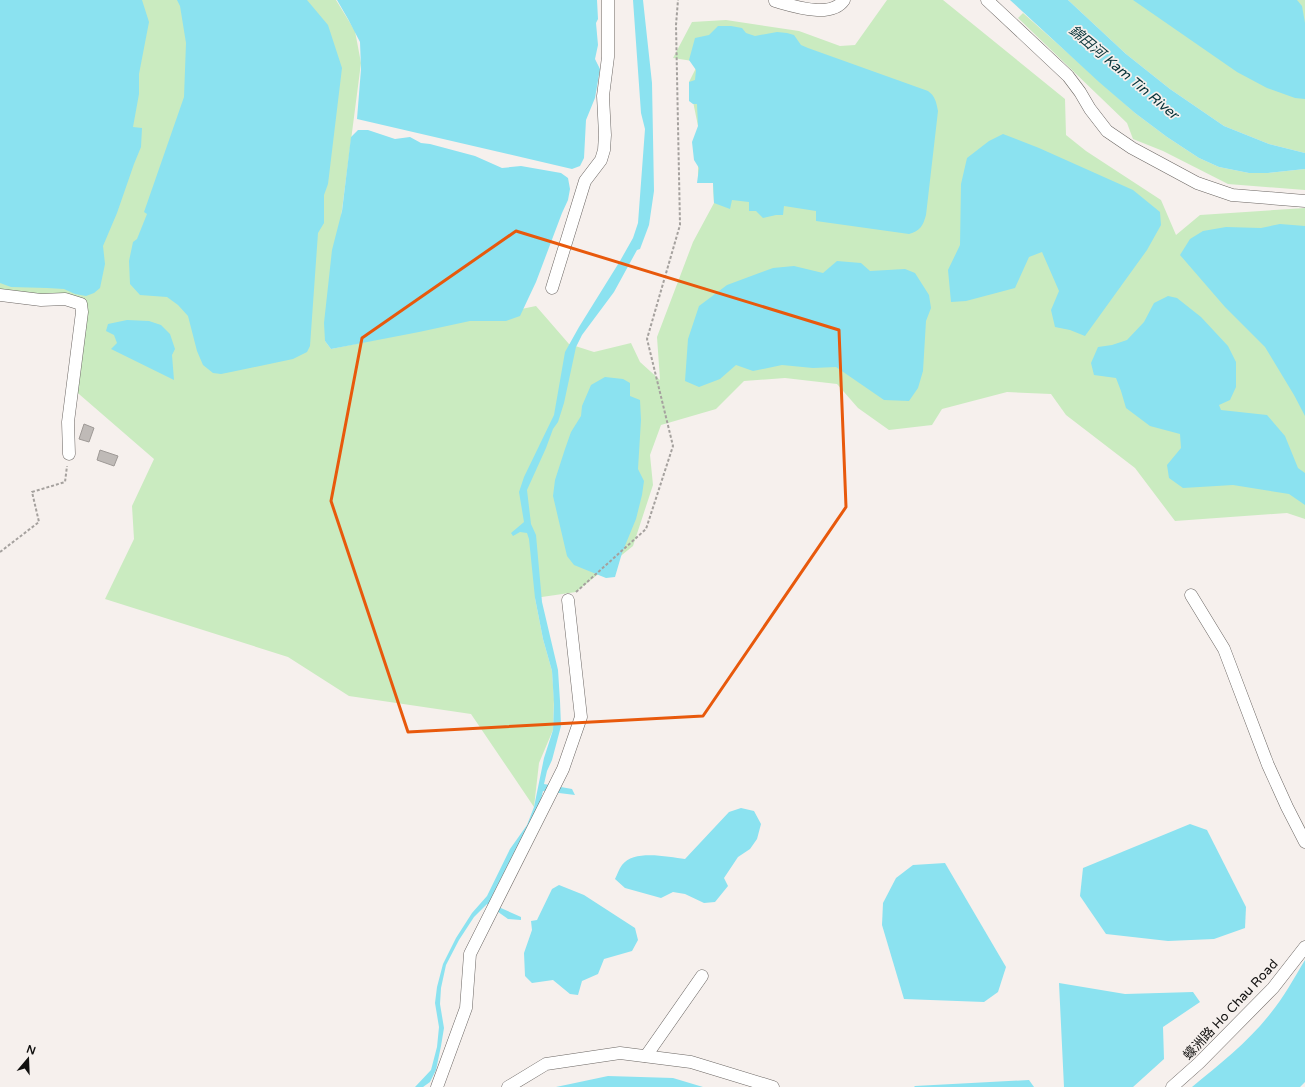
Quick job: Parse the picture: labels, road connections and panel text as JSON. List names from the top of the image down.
{
  "streets": {
    "street": ["蠔洲路 Ho Chau Road"]
  },
  "water": ["錦田河 Kam Tin River"],
  "north": "top"
}
